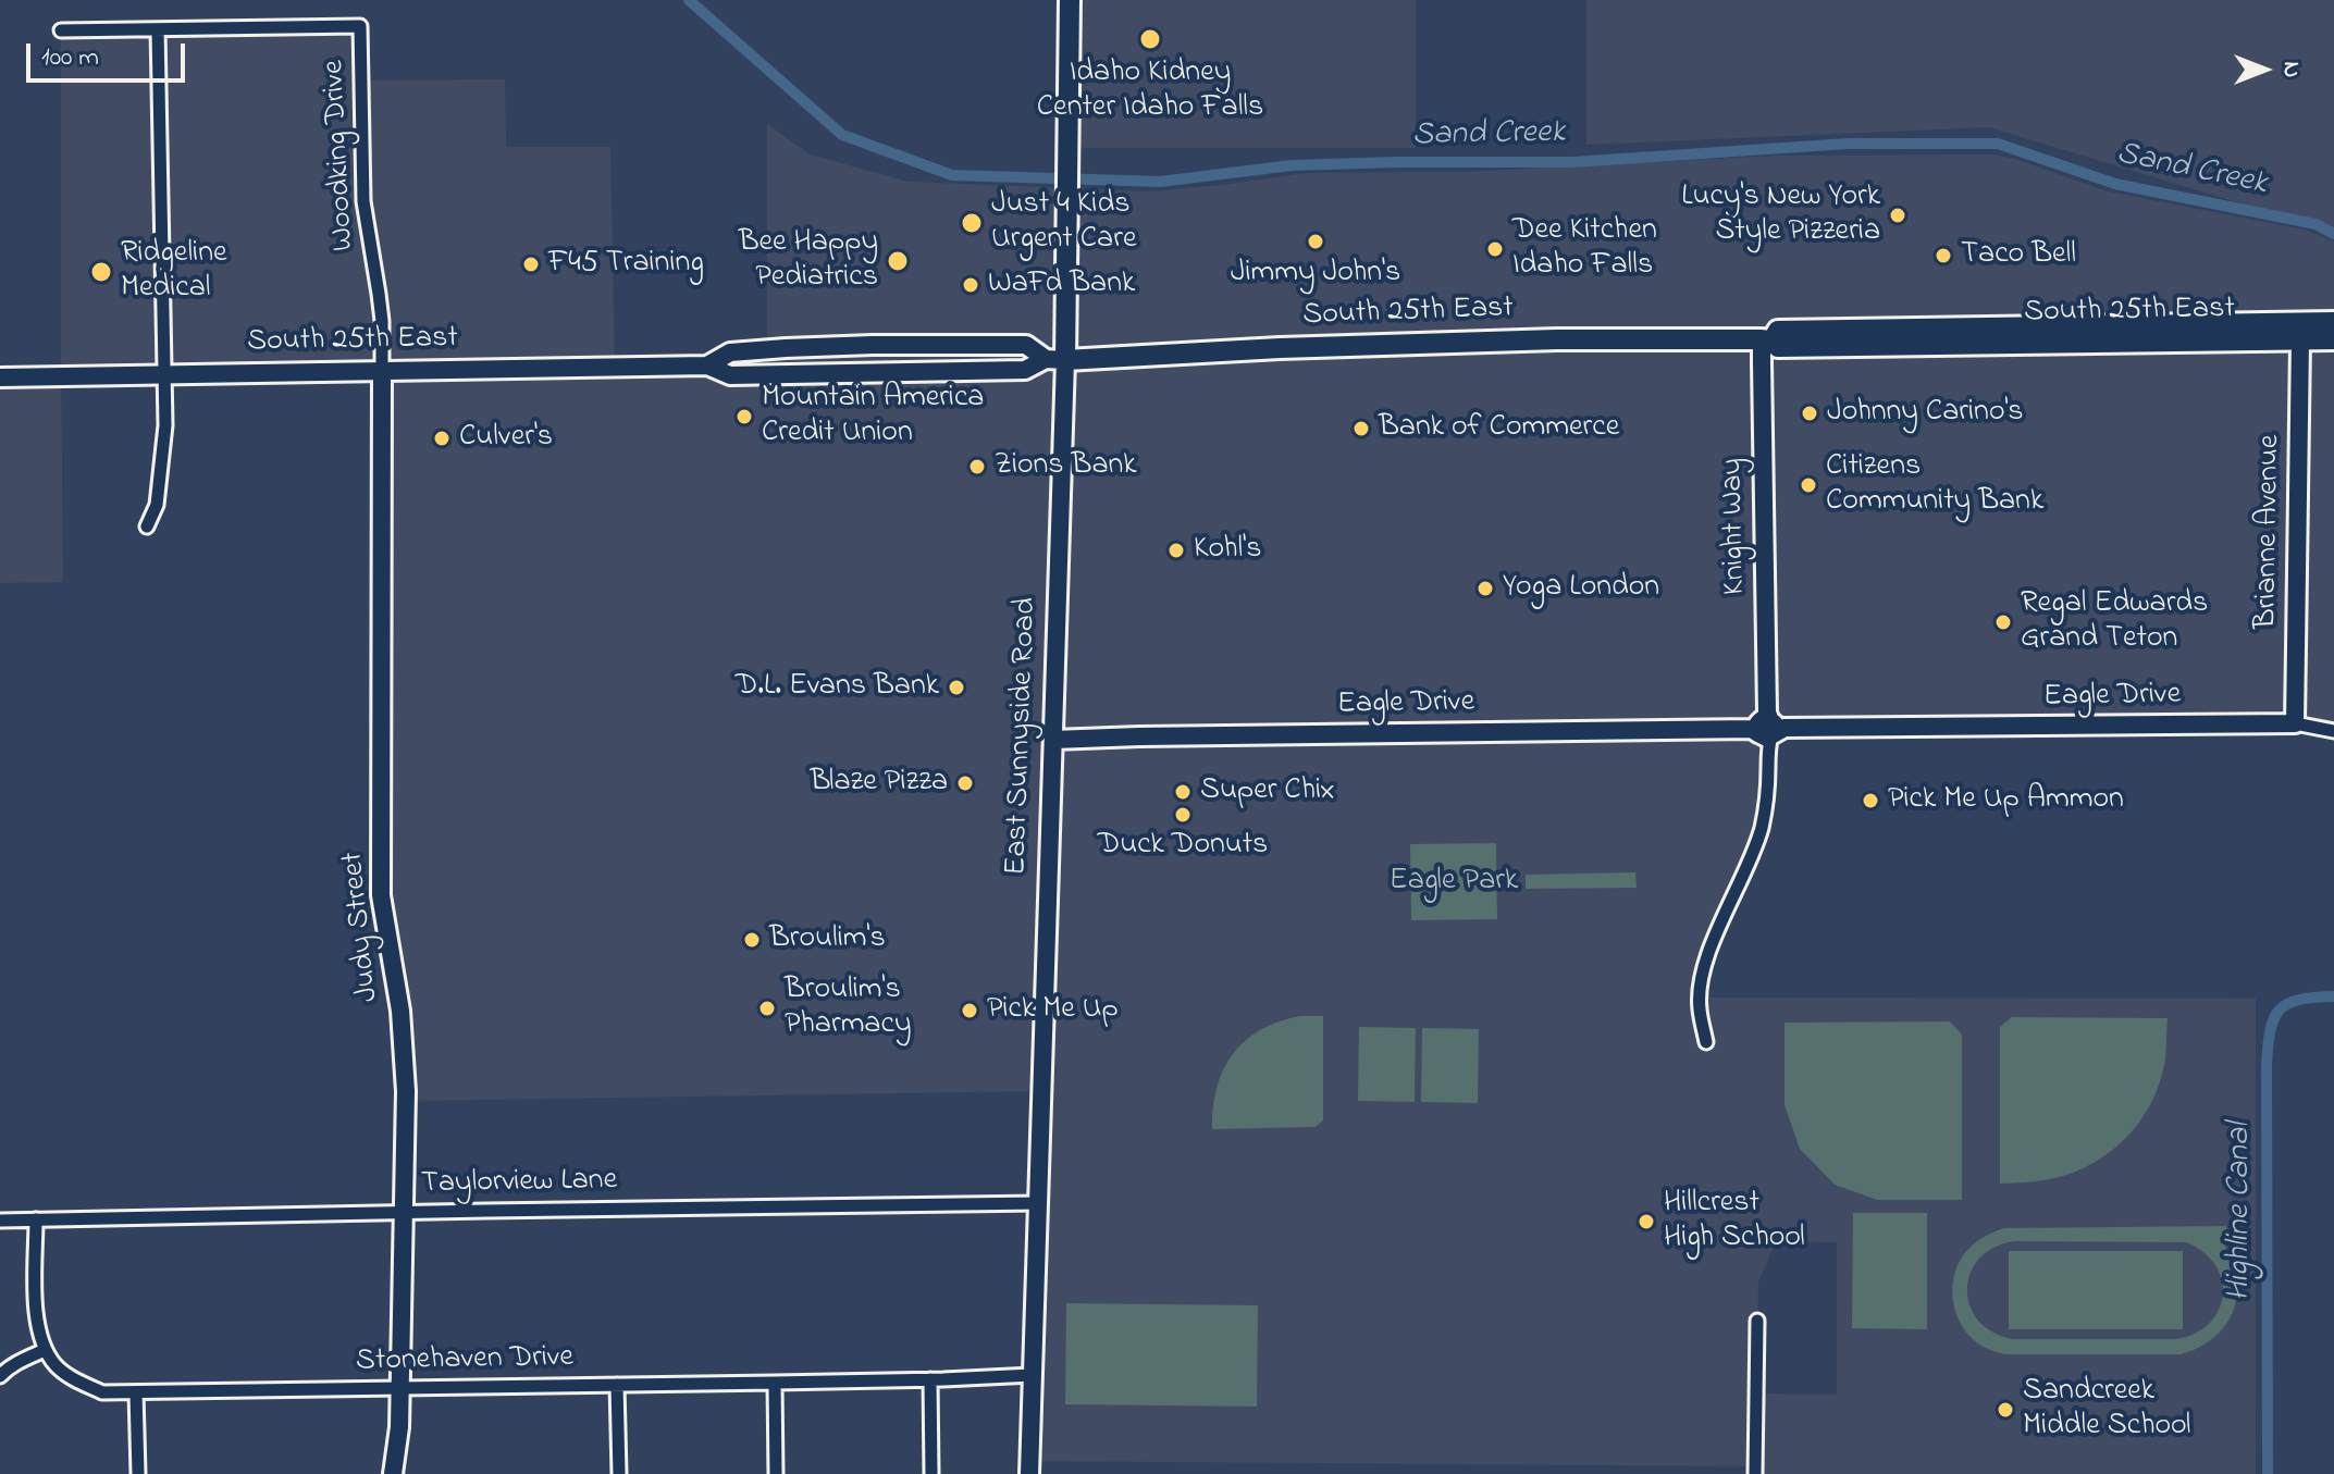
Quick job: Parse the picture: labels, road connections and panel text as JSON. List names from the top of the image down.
{
  "streets": {
    "main road": ["South 25th East", "East Sunnyside Road"],
    "street": [
      "Woodking Drive",
      "Knight Way",
      "Brianne Avenue",
      "Eagle Drive",
      "Judy Street",
      "Taylorview Lane",
      "Stonehaven Drive"
    ]
  },
  "crossings": [
    ["Woodking Drive", "South 25th East"],
    ["Woodking Drive", "Judy Street"],
    ["South 25th East", "Knight Way"],
    ["South 25th East", "Brianne Avenue"],
    ["South 25th East", "East Sunnyside Road"],
    ["South 25th East", "Judy Street"],
    ["Knight Way", "Eagle Drive"],
    ["Brianne Avenue", "Eagle Drive"],
    ["Eagle Drive", "East Sunnyside Road"],
    ["East Sunnyside Road", "Taylorview Lane"],
    ["East Sunnyside Road", "Stonehaven Drive"],
    ["Judy Street", "Taylorview Lane"],
    ["Judy Street", "Stonehaven Drive"]
  ],
  "water": ["Sand Creek", "Highline Canal"],
  "parks": ["Eagle Park"],
  "places": [
    "Idaho Kidney Center Idaho Falls",
    "Lucy's New York Style Pizzeria",
    "Just 4 Kids Urgent Care",
    "Jimmy John's",
    "Dee Kitchen Idaho Falls",
    "Taco Bell",
    "Bee Happy Pediatrics",
    "F45 Training",
    "Ridgeline Medical",
    "WaFd Bank",
    "Johnny Carino's",
    "Mountain America Credit Union",
    "Bank of Commerce",
    "Culver's",
    "Zions Bank",
    "Citizens Community Bank",
    "Kohl's",
    "Yoga London",
    "Regal Edwards Grand Teton",
    "D.L. Evans Bank",
    "Blaze Pizza",
    "Super Chix",
    "Pick Me Up Ammon",
    "Duck Donuts",
    "Broulim's",
    "Broulim's Pharmacy",
    "Pick Me Up",
    "Hillcrest High School",
    "Sandcreek Middle School"
  ],
  "scale_bar": "100 m",
  "north": "right"
}
